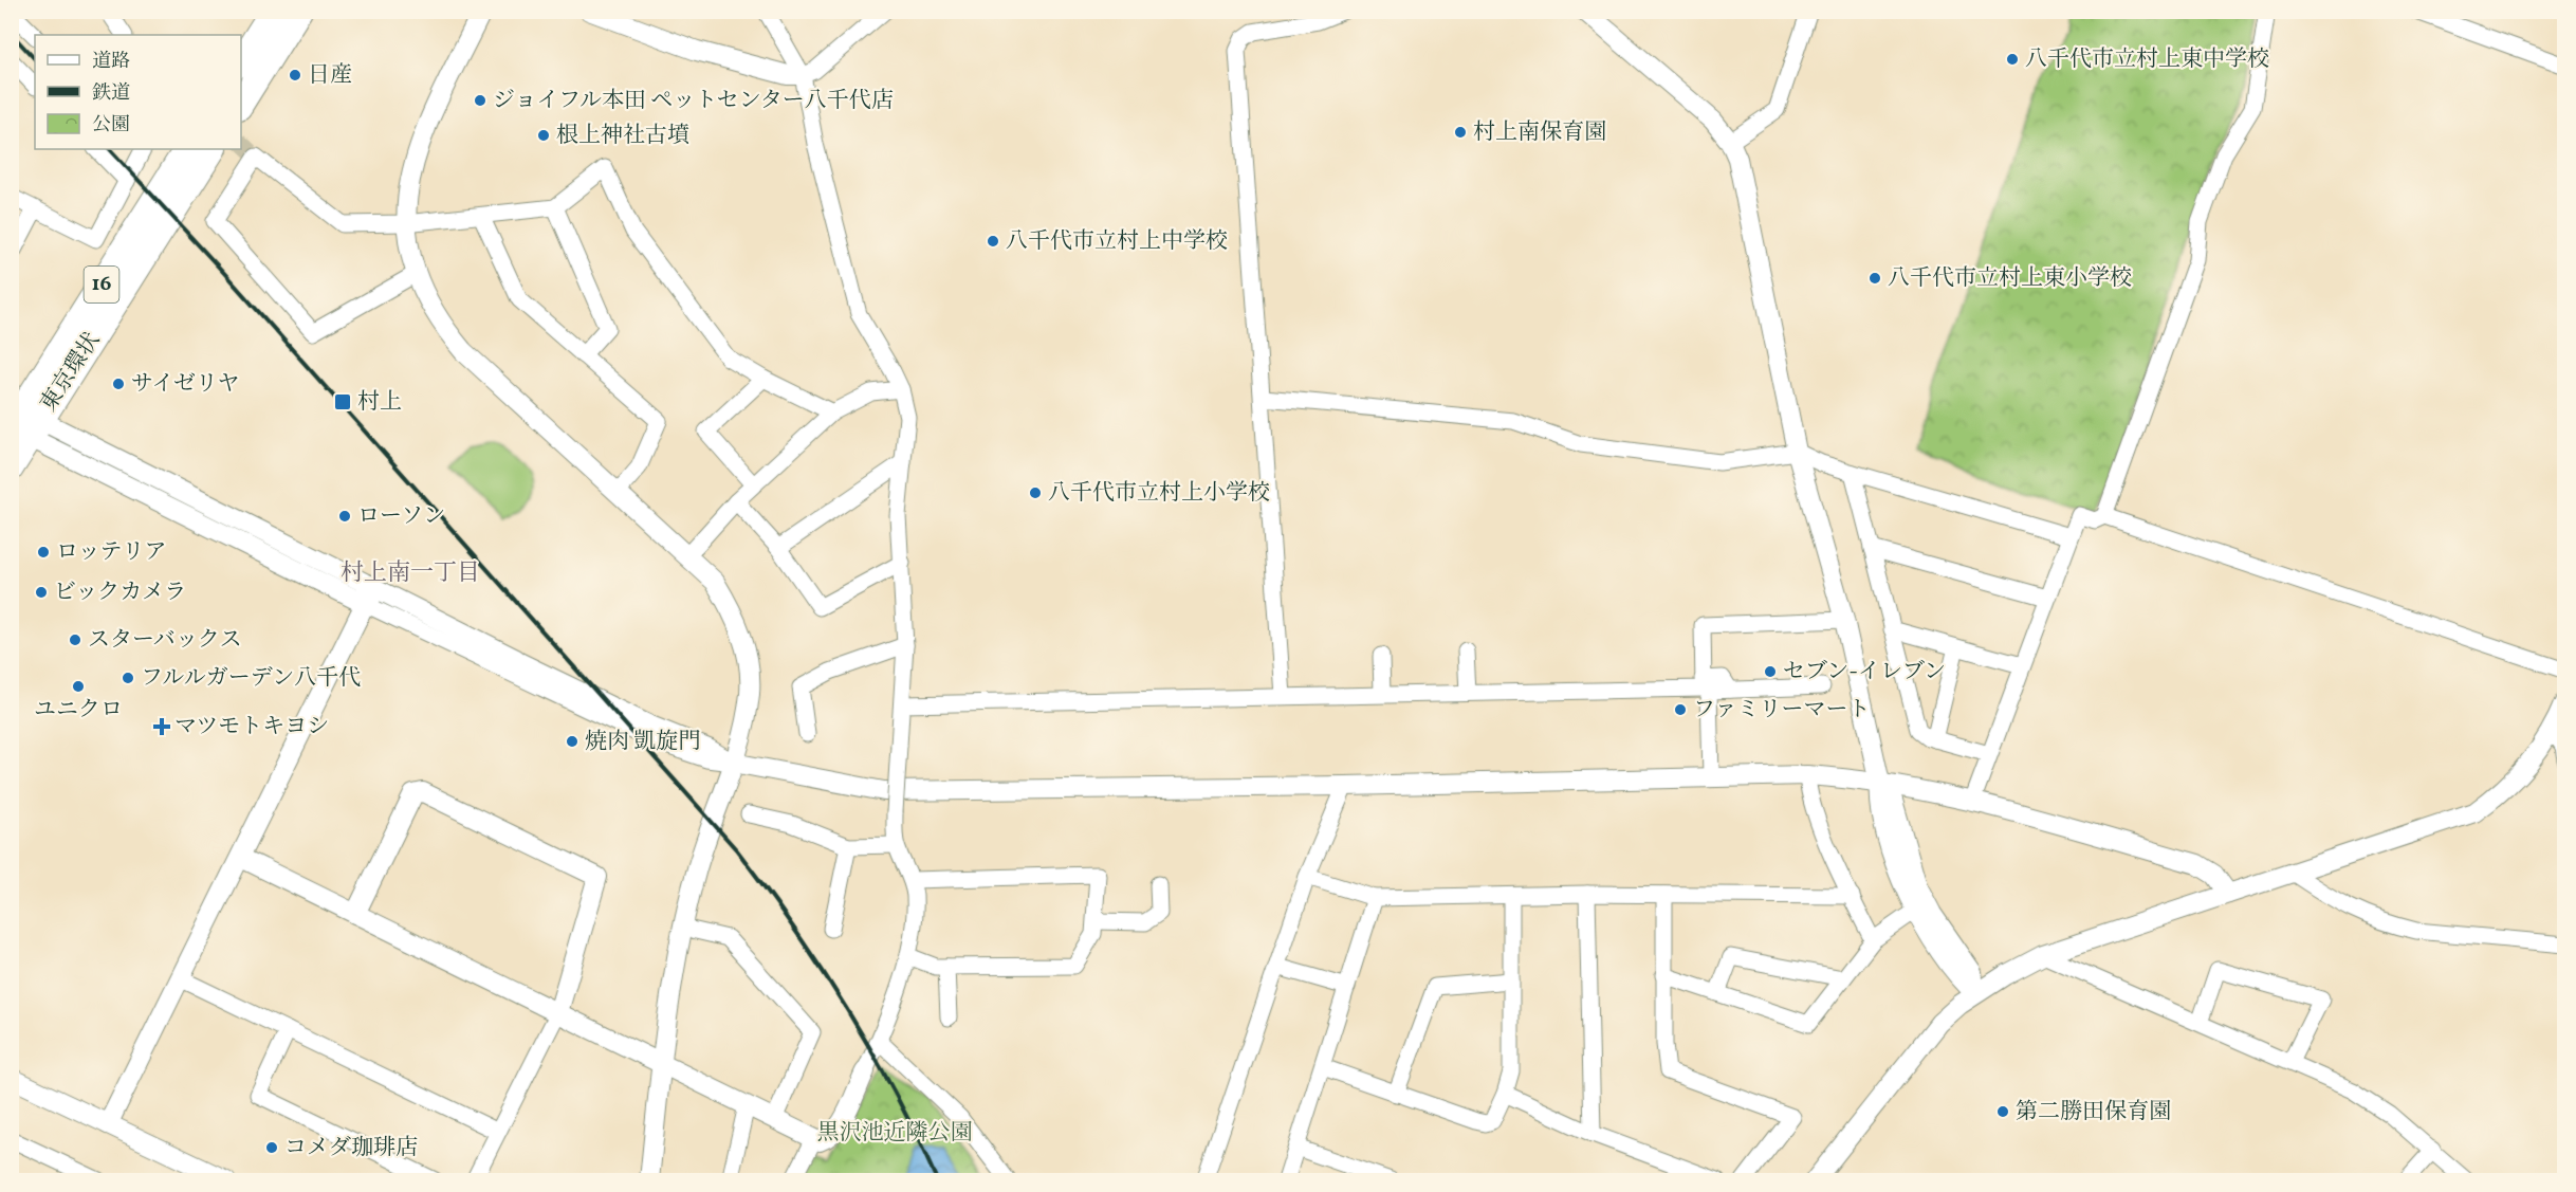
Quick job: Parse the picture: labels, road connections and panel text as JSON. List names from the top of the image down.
{
  "streets": {
    "highway": ["16", "東京環状"]
  },
  "districts": ["村上南一丁目"],
  "parks": ["黒沢池近隣公園"],
  "places": {
    "other": [
      "八千代市立村上東中学校",
      "日産",
      "ジョイフル本田 ペットセンター八千代店",
      "村上南保育園",
      "根上神社古墳",
      "八千代市立村上中学校",
      "八千代市立村上東小学校",
      "サイゼリヤ",
      "八千代市立村上小学校",
      "ローソン",
      "ロッテリア",
      "ビックカメラ",
      "スターバックス",
      "セブン-イレブン",
      "フルルガーデン八千代",
      "ユニクロ",
      "ファミリーマート",
      "焼肉 凱旋門",
      "第二勝田保育園",
      "コメダ珈琲店"
    ],
    "transit": ["村上"],
    "health": ["マツモトキヨシ"]
  },
  "legend": ["道路", "鉄道", "公園"]
}
